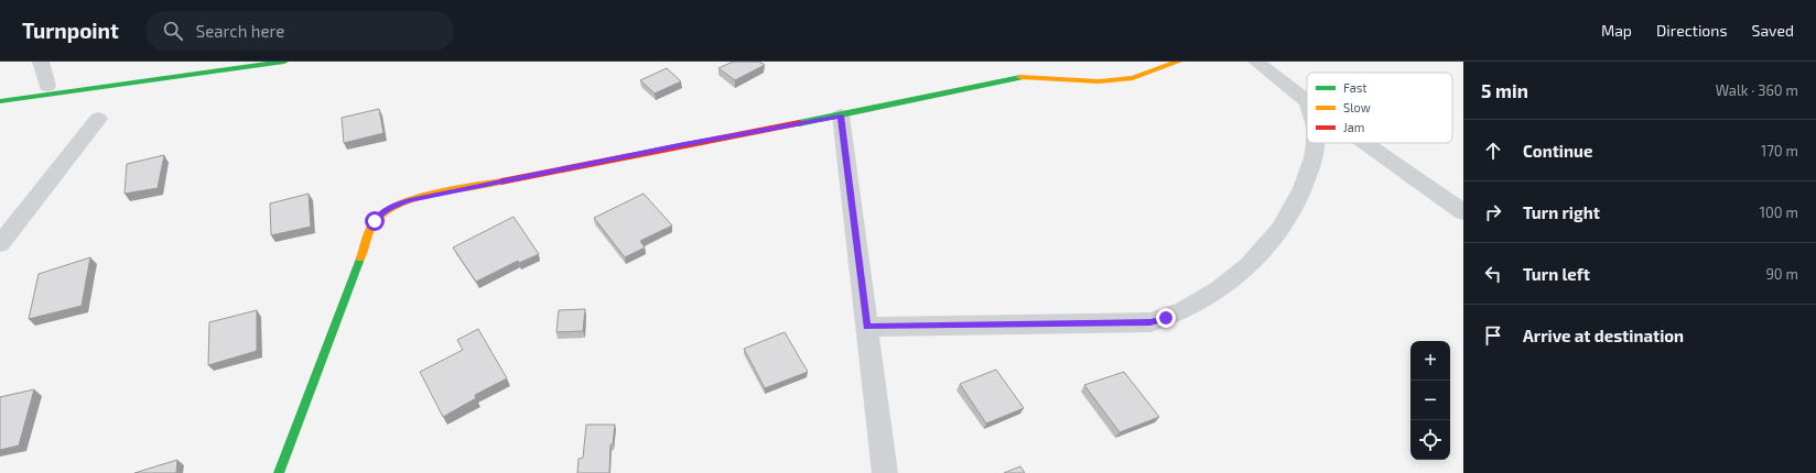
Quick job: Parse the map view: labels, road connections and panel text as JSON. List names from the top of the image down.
{
  "legend": ["Fast", "Slow", "Jam"],
  "page": {
    "header": "Turnpoint",
    "search": "Search here",
    "nav": ["Map", "Directions", "Saved"],
    "heading": ["5 min", "Walk · 360 m"],
    "list": [
      ["Continue", "170 m"],
      ["Turn right", "100 m"],
      ["Turn left", "90 m"],
      "Arrive at destination"
    ],
    "map_buttons": ["+", "−"]
  }
}
